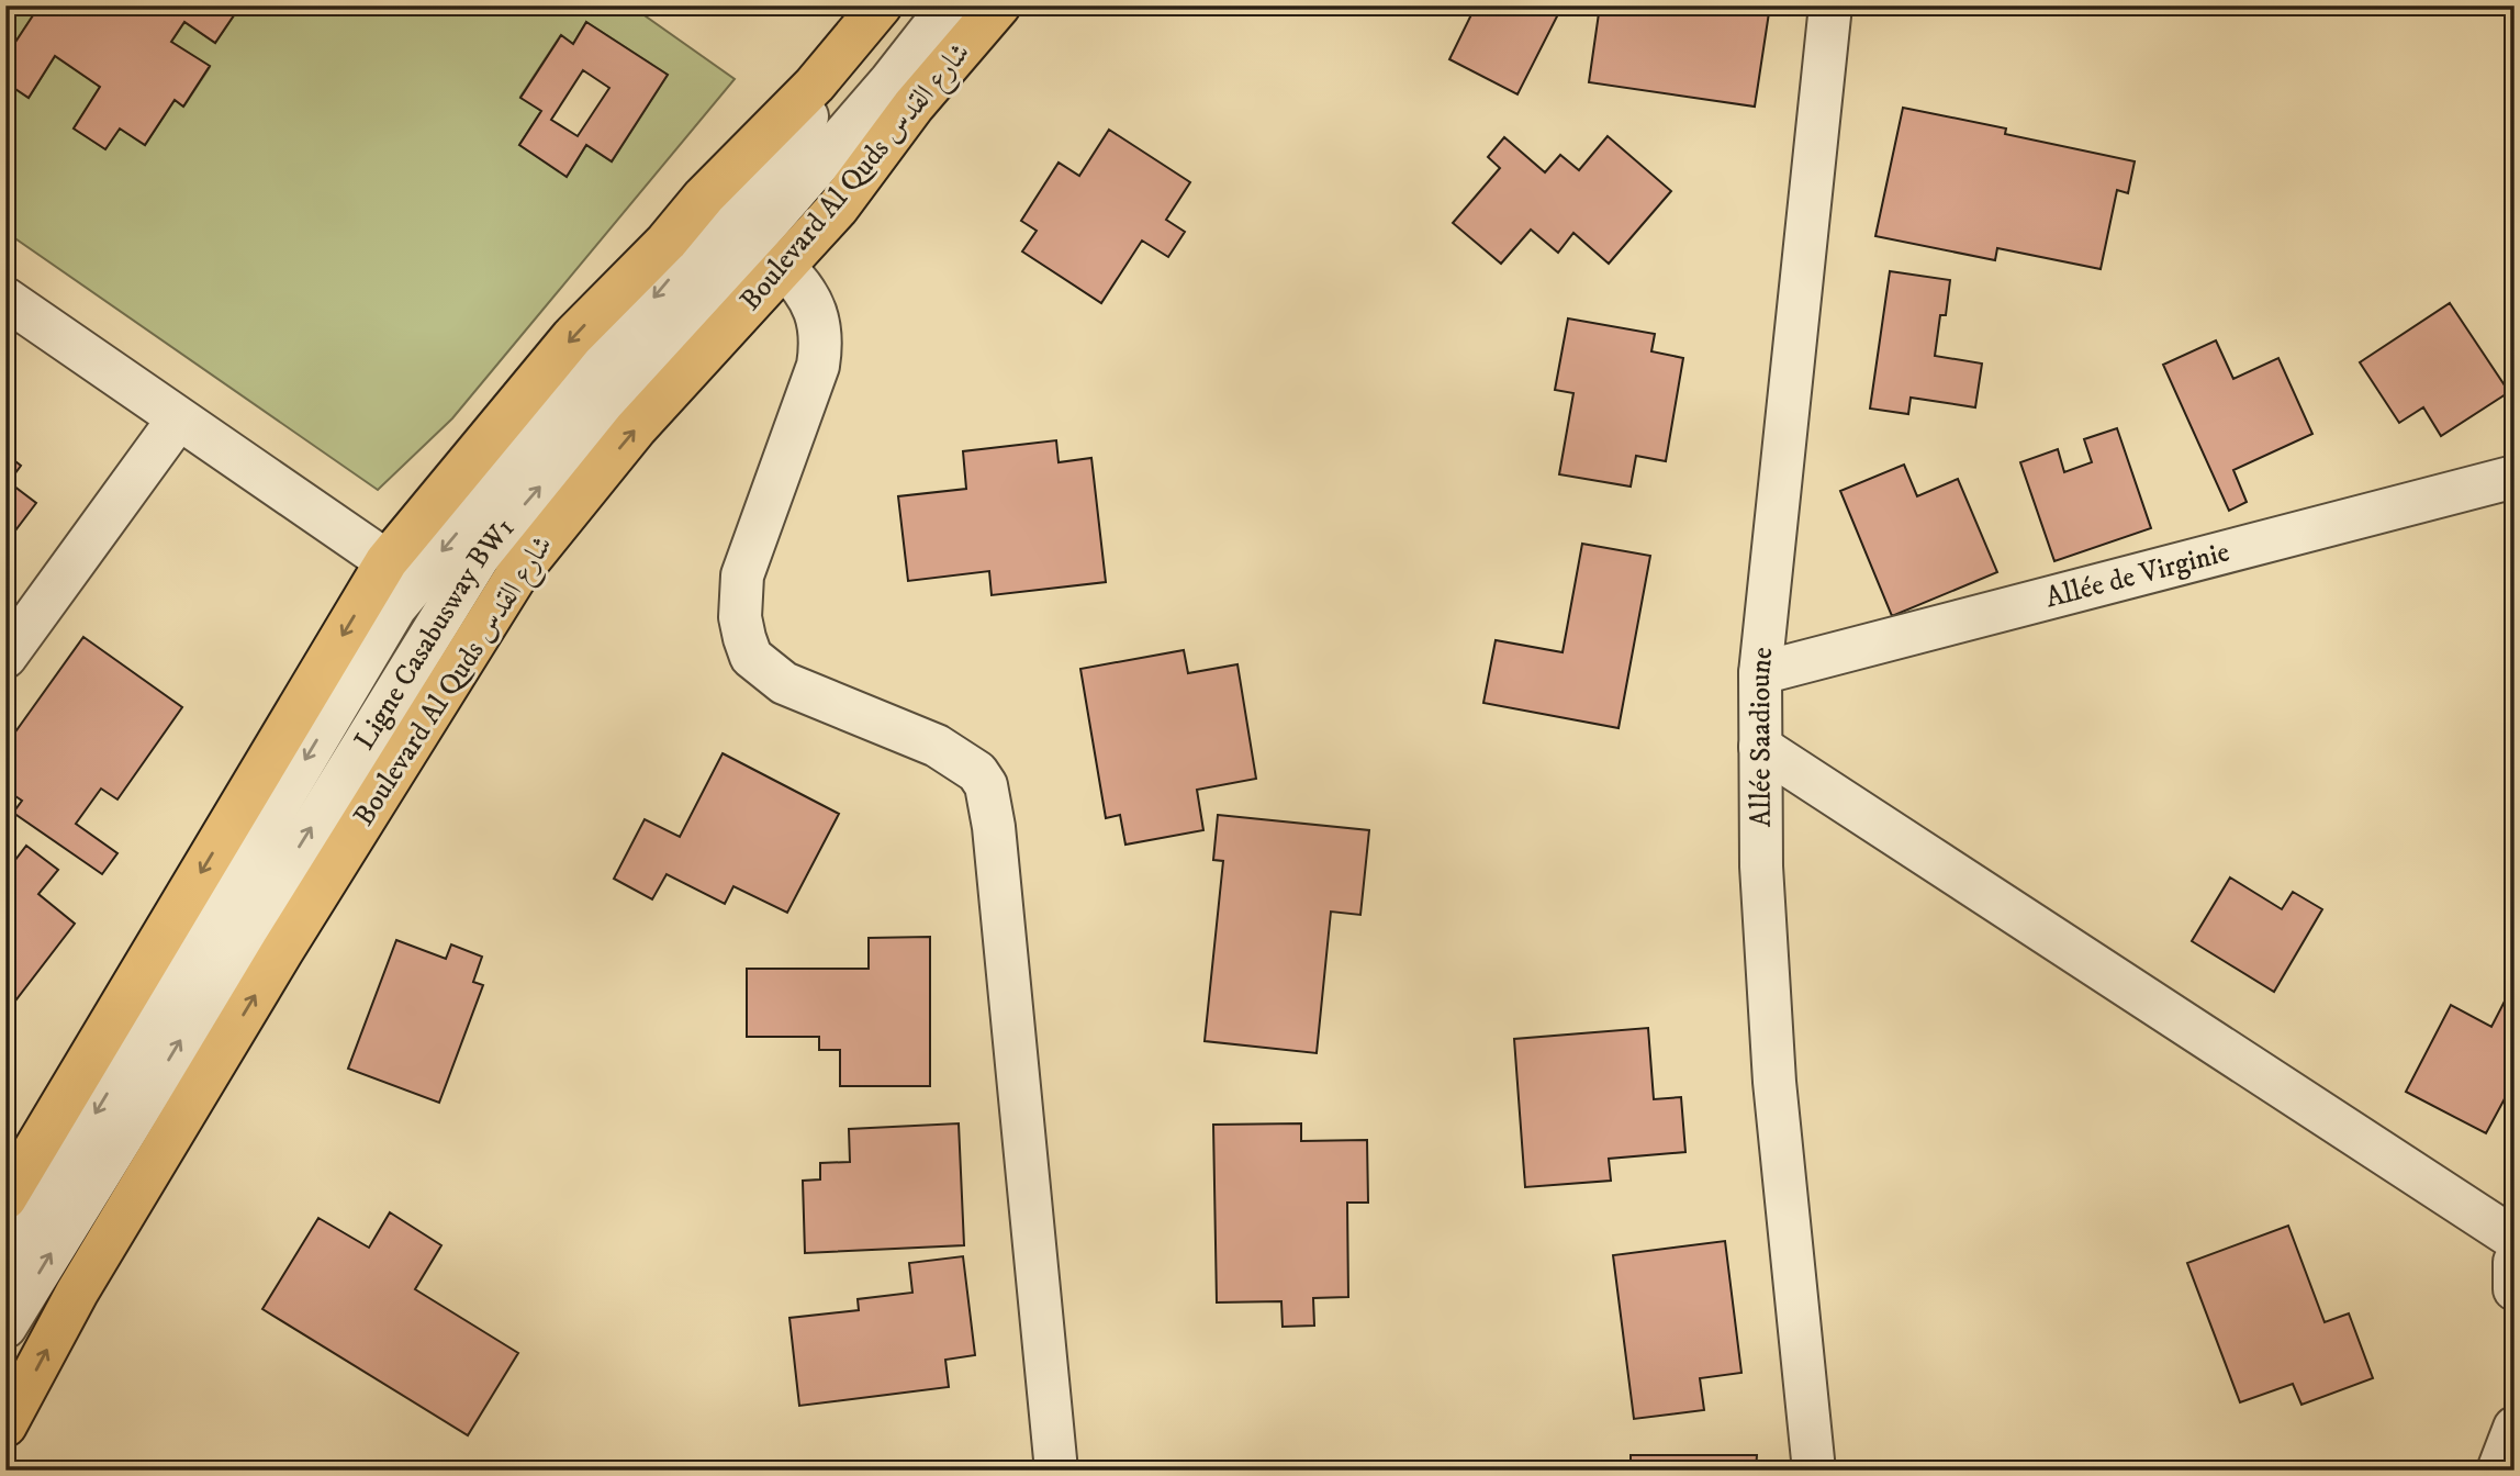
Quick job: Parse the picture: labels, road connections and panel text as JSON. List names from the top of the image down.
{
  "streets": {
    "main road": ["Boulevard Al Quds شارع القدس"],
    "street": ["Allée de Virginie", "Ligne Casabusway BW1", "Allée Saadioune"]
  },
  "crossings": [
    ["Allée de Virginie", "Allée Saadioune"]
  ]
}
